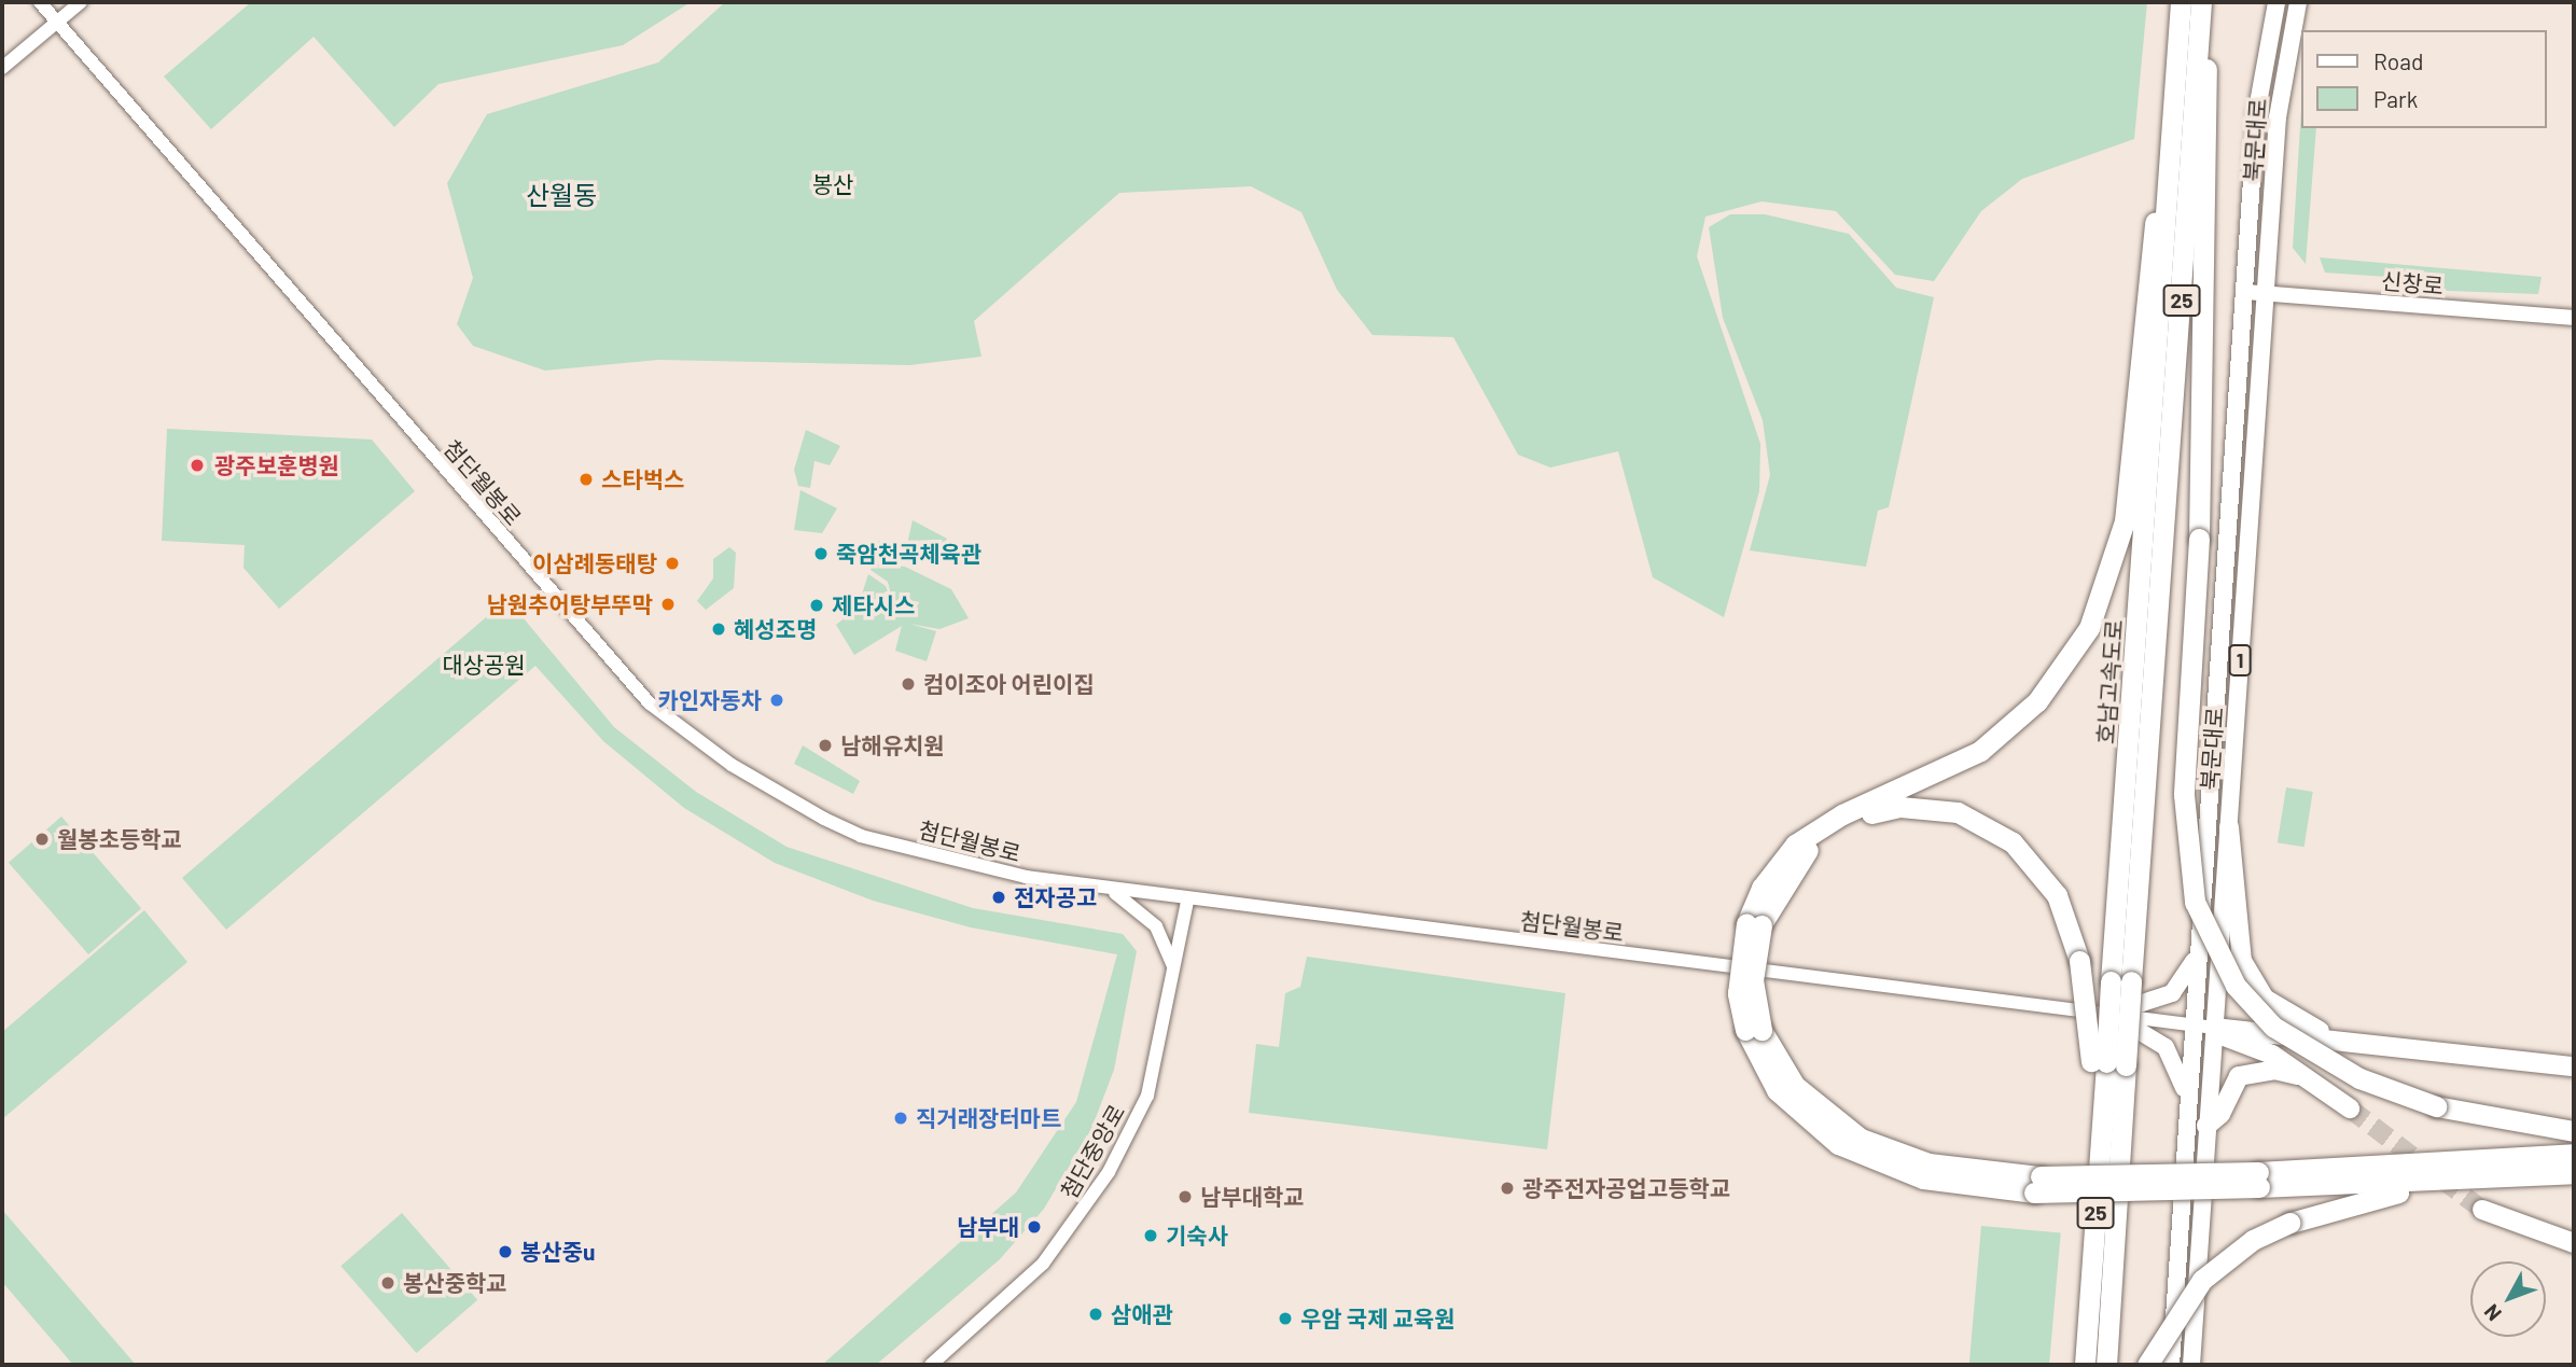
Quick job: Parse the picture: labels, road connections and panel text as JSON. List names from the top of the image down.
{
  "streets": {
    "highway": ["25", "호남고속도로"],
    "main road": ["북문대로", "신창로", "1"],
    "street": ["첨단월봉로", "첨단중앙로"]
  },
  "crossings": [
    ["북문대로", "신창로"],
    ["북문대로", "첨단월봉로"],
    ["첨단월봉로", "첨단중앙로"]
  ],
  "districts": ["산월동"],
  "parks": ["봉산", "대상공원"],
  "places": [
    "광주보훈병원",
    "스타벅스",
    "죽암천곡체육관",
    "이삼례동태탕",
    "남원추어탕부뚜막",
    "제타시스",
    "혜성조명",
    "컴이조아 어린이집",
    "카인자동차",
    "남해유치원",
    "월봉초등학교",
    "전자공고",
    "직거래장터마트",
    "광주전자공업고등학교",
    "남부대학교",
    "남부대",
    "기숙사",
    "봉산중u",
    "봉산중학교",
    "삼애관",
    "우암 국제 교육원"
  ],
  "legend": ["Road", "Park"],
  "north": "bottom left"
}
